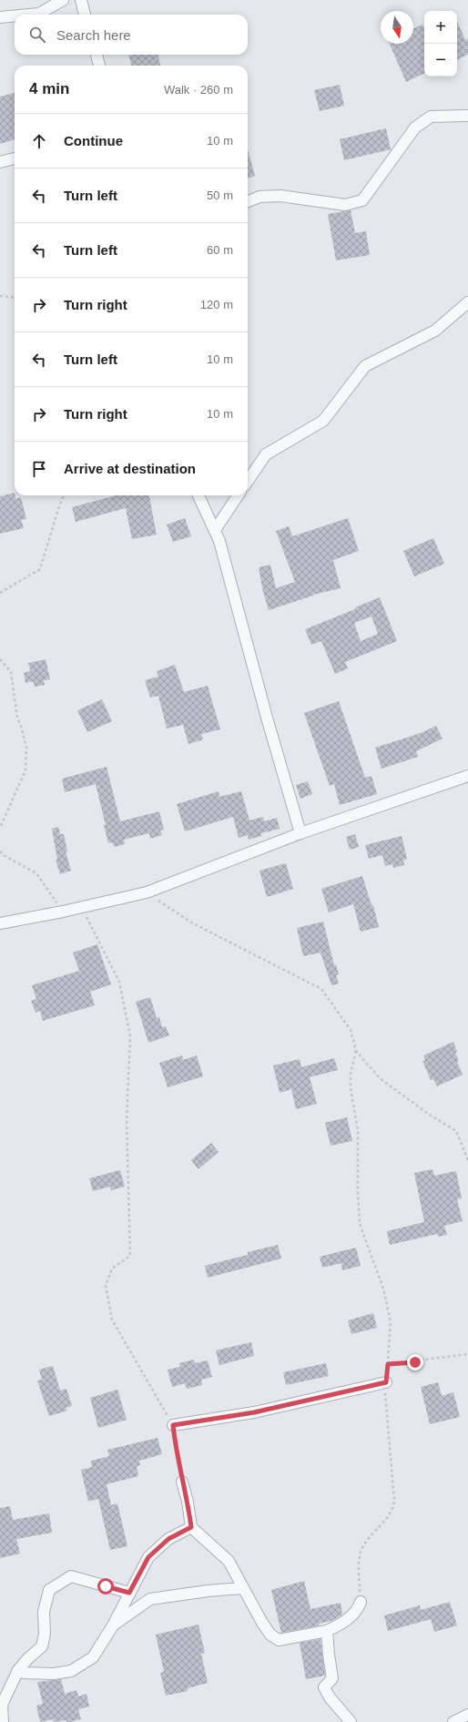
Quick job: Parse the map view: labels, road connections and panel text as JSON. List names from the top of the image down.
{
  "north": "bottom",
  "page": {
    "map_buttons": ["+", "−"],
    "search": "Search here",
    "heading": ["4 min", "Walk · 260 m"],
    "list": [
      ["Continue", "10 m"],
      ["Turn left", "50 m"],
      ["Turn left", "60 m"],
      ["Turn right", "120 m"],
      ["Turn left", "10 m"],
      ["Turn right", "10 m"],
      "Arrive at destination"
    ]
  }
}
